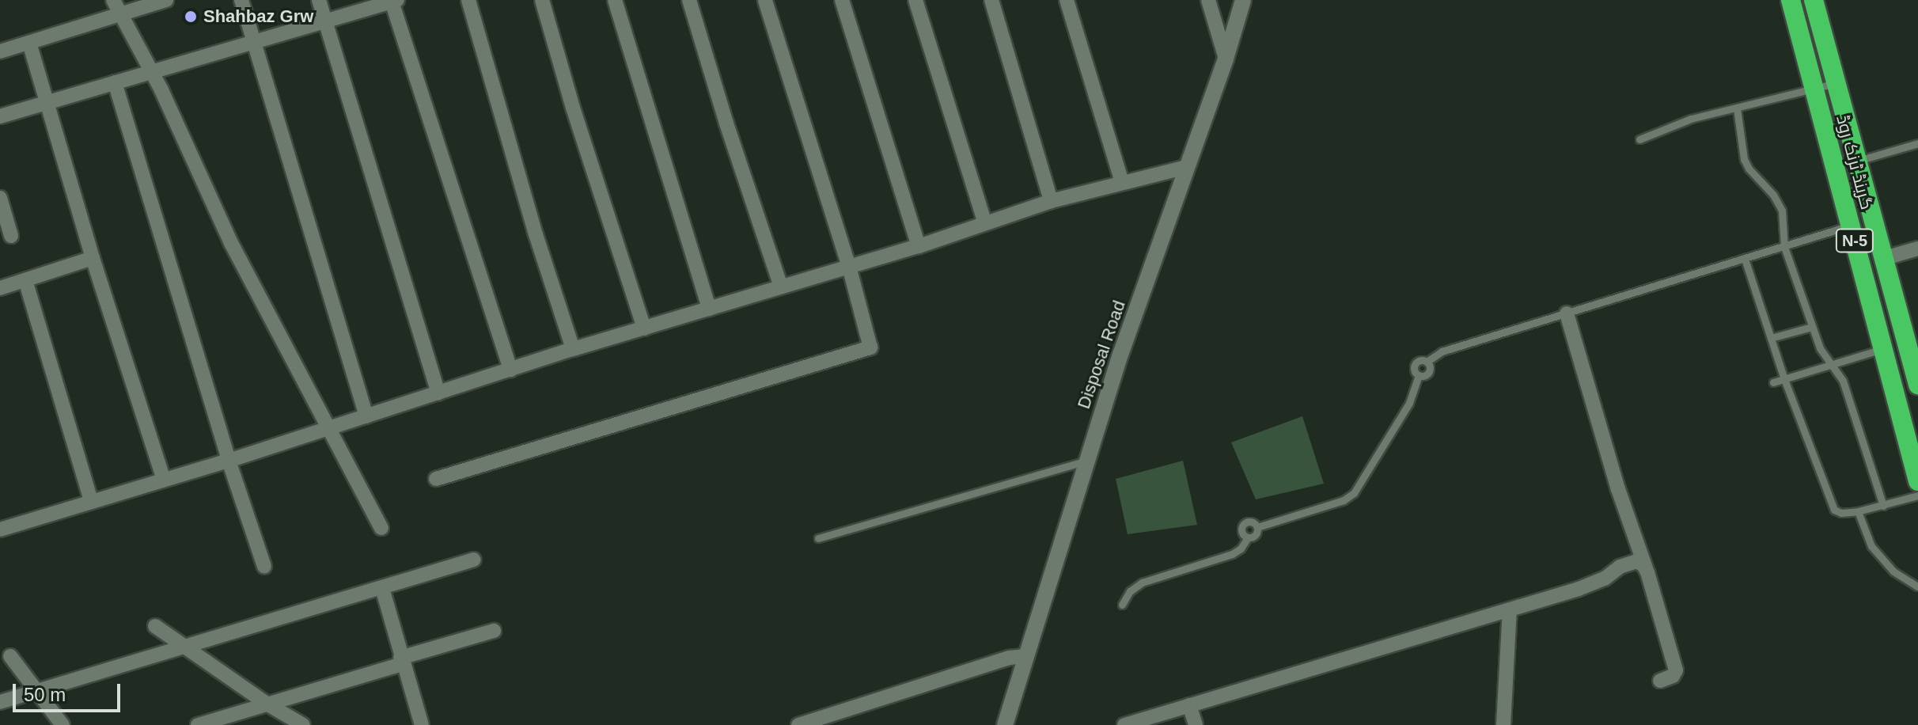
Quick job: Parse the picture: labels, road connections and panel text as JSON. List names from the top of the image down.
{
  "streets": {
    "highway": ["گرینڈ ٹرنک روڈ", "N-5"],
    "street": ["Disposal Road"]
  },
  "places": ["Shahbaz Grw"],
  "scale_bar": "50 m"
}
